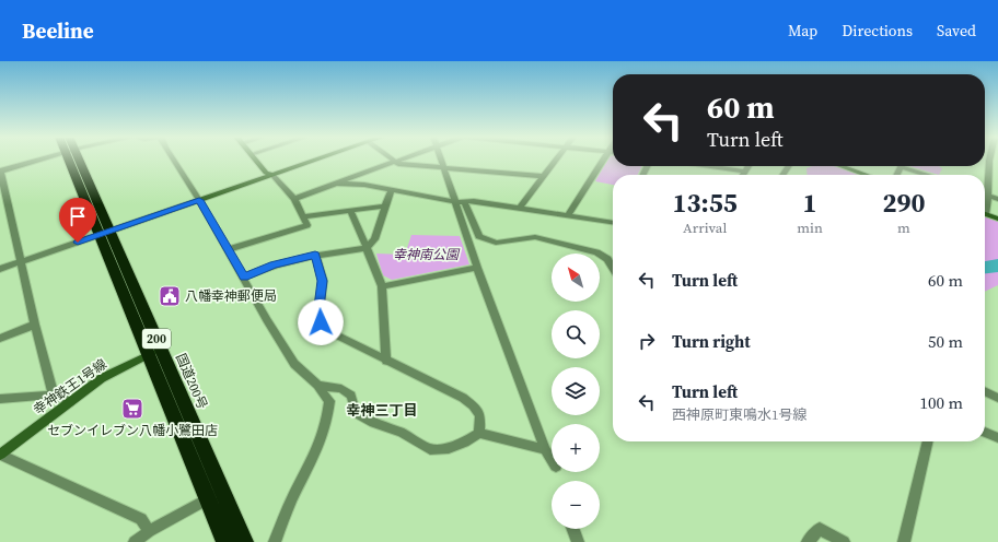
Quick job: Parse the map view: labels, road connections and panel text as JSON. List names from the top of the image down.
{
  "streets": {
    "highway": ["200", "国道200号"],
    "street": ["幸神鉄王1号線"]
  },
  "crossings": [
    ["国道200号", "幸神鉄王1号線"]
  ],
  "districts": ["幸神三丁目"],
  "parks": ["幸神南公園"],
  "places": {
    "public building": ["八幡幸神郵便局"],
    "supermarket": ["セブンイレブン八幡小鷺田店"]
  },
  "north": "top left",
  "page": {
    "header": "Beeline",
    "nav": ["Map", "Directions", "Saved"],
    "turn": ["60 m", "Turn left"],
    "eta": [
      "13:55",
      "Arrival",
      "1",
      "min",
      "290",
      "m"
    ],
    "list": [
      {
        "name": "Turn left",
        "value": "60 m"
      },
      {
        "name": "Turn right",
        "value": "50 m"
      },
      {
        "name": "Turn left",
        "note": "西神原町東鳴水1号線",
        "value": "100 m"
      }
    ],
    "map_buttons": ["+", "−"]
  }
}
